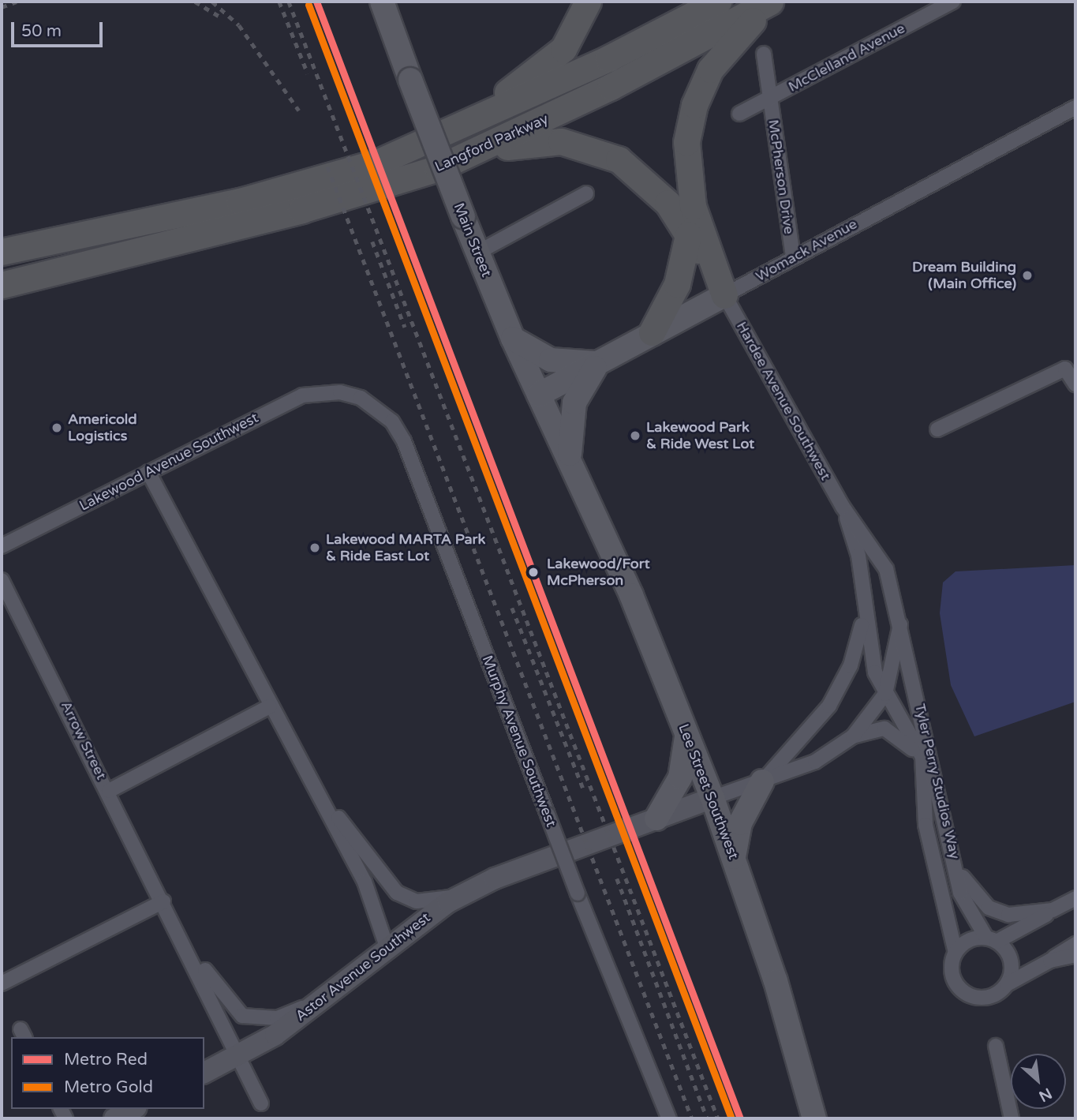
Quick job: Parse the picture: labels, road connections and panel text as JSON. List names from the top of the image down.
{
  "streets": {
    "highway": ["Langford Parkway"],
    "main road": ["Main Street", "Womack Avenue", "Lee Street Southwest"],
    "street": [
      "McClelland Avenue",
      "McPherson Drive",
      "Hardee Avenue Southwest",
      "Lakewood Avenue Southwest",
      "Arrow Street",
      "Murphy Avenue Southwest",
      "Tyler Perry Studios Way",
      "Astor Avenue Southwest"
    ]
  },
  "crossings": [
    ["McClelland Avenue", "McPherson Drive"],
    ["McPherson Drive", "Womack Avenue"],
    ["Main Street", "Womack Avenue"],
    ["Main Street", "Lee Street Southwest"],
    ["Womack Avenue", "Hardee Avenue Southwest"],
    ["Hardee Avenue Southwest", "Tyler Perry Studios Way"],
    ["Lakewood Avenue Southwest", "Murphy Avenue Southwest"],
    ["Lee Street Southwest", "Astor Avenue Southwest"]
  ],
  "places": [
    "Dream Building (Main Office)",
    "Americold Logistics",
    "Lakewood Park & Ride West Lot",
    "Lakewood MARTA Park & Ride East Lot",
    "Lakewood/Fort McPherson"
  ],
  "lines": ["metro line Red", "metro line Gold"],
  "legend": ["Metro Red", "Metro Gold"],
  "scale_bar": "50 m",
  "north": "bottom right"
}
